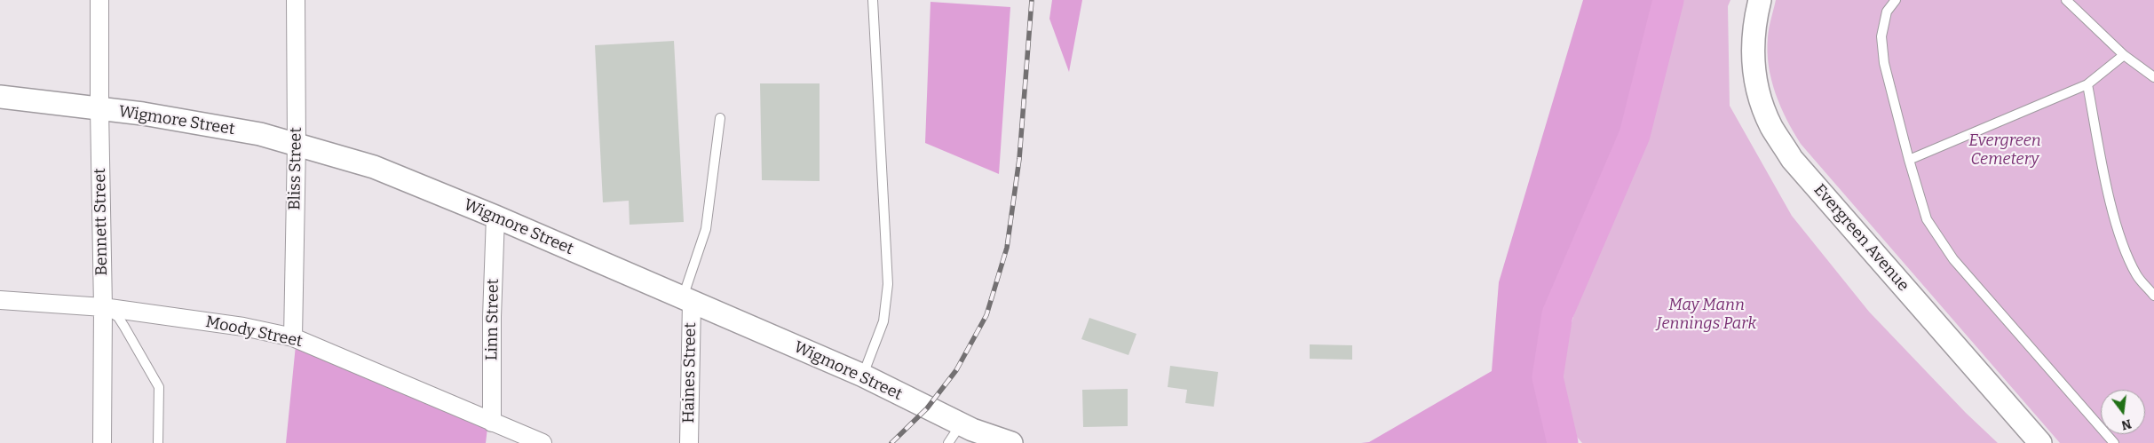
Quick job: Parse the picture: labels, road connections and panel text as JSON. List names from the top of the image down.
{
  "streets": {
    "street": [
      "Wigmore Street",
      "Bliss Street",
      "Bennett Street",
      "Evergreen Avenue",
      "Linn Street",
      "Moody Street",
      "Haines Street"
    ]
  },
  "crossings": [
    ["Wigmore Street", "Bliss Street"],
    ["Wigmore Street", "Bennett Street"],
    ["Wigmore Street", "Linn Street"],
    ["Wigmore Street", "Haines Street"],
    ["Bliss Street", "Moody Street"],
    ["Bennett Street", "Moody Street"],
    ["Linn Street", "Moody Street"]
  ],
  "parks": ["Evergreen Cemetery", "May Mann Jennings Park"],
  "north": "bottom"
}
